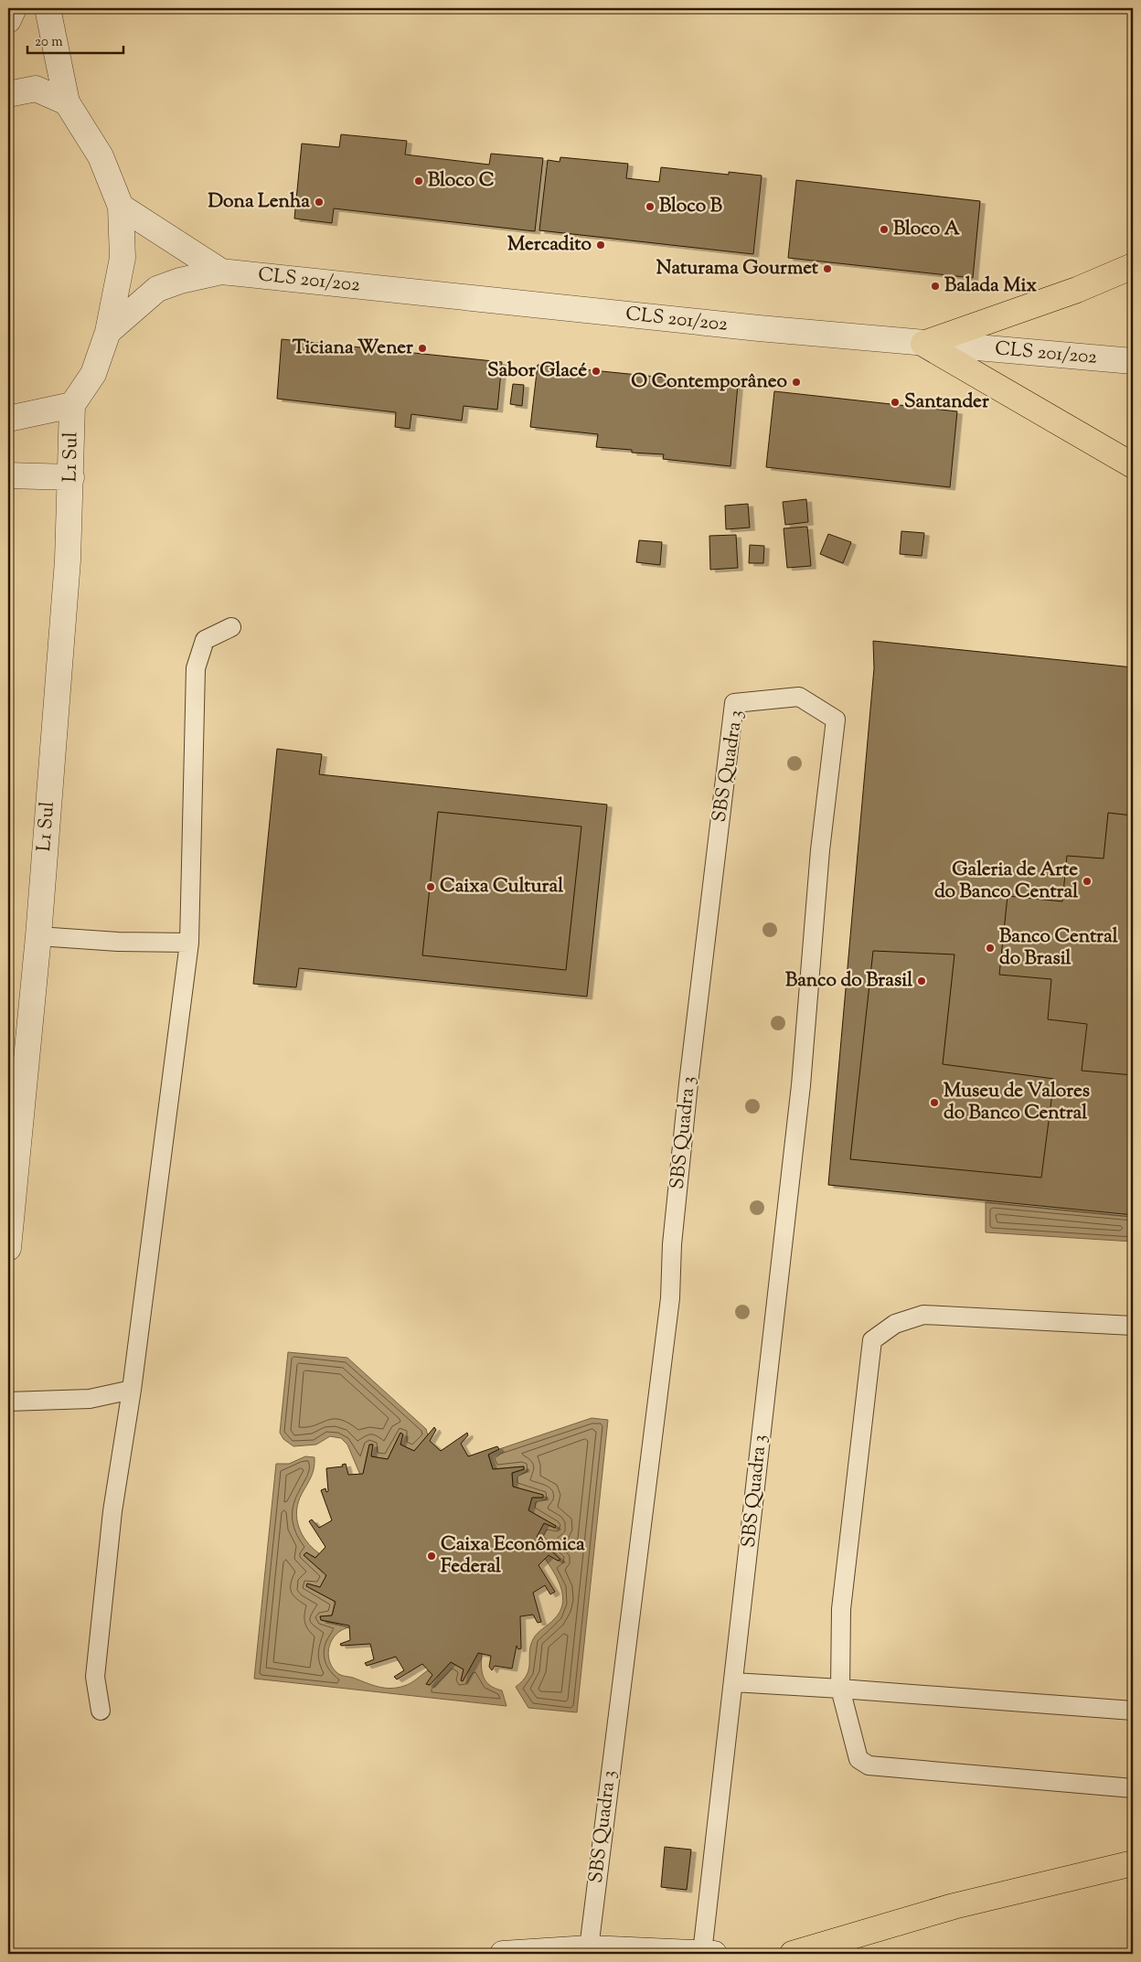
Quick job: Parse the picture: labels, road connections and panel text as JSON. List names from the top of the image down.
{
  "streets": {
    "street": ["CLS 201/202", "L1 Sul"],
    "lane": ["SBS Quadra 3"]
  },
  "places": [
    "Bloco C",
    "Dona Lenha",
    "Bloco B",
    "Bloco A",
    "Mercadito",
    "Naturama Gourmet",
    "Balada Mix",
    "Ticiana Wener",
    "Sabor Glacé",
    "O Contemporâneo",
    "Santander",
    "Galeria de Arte do Banco Central",
    "Caixa Cultural",
    "Banco Central do Brasil",
    "Banco do Brasil",
    "Museu de Valores do Banco Central",
    "Caixa Econômica Federal"
  ],
  "scale_bar": "20 m"
}
